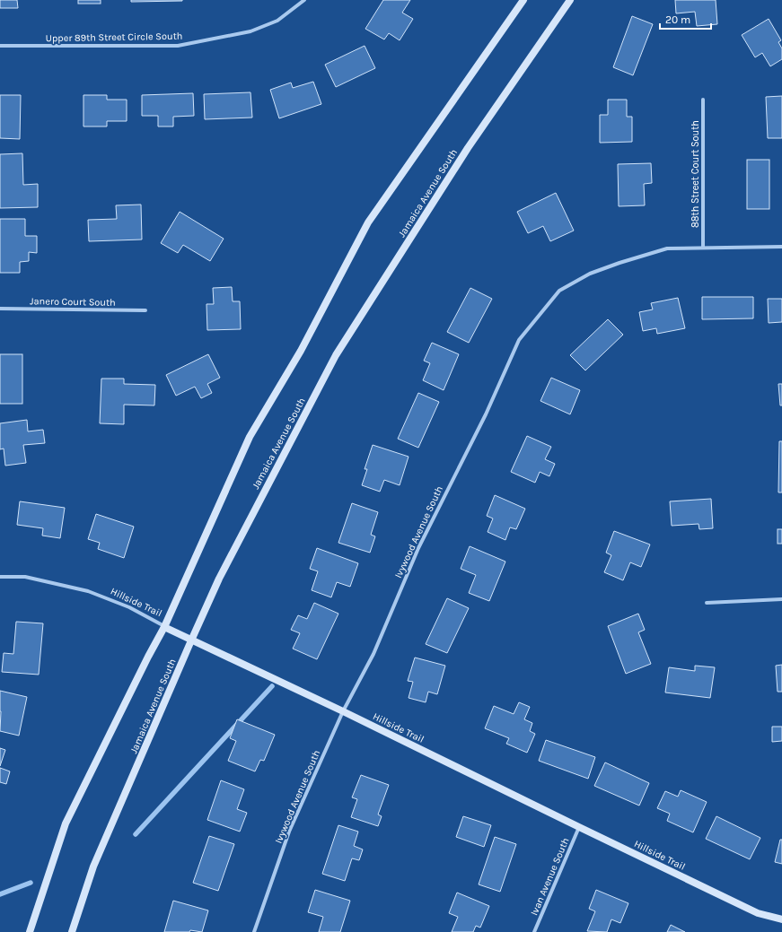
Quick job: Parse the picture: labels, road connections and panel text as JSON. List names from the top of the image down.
{
  "streets": {
    "main road": ["Jamaica Avenue South", "Hillside Trail"],
    "street": [
      "Upper 89th Street Circle South",
      "88th Street Court South",
      "Janero Court South",
      "Ivywood Avenue South",
      "Ivan Avenue South"
    ]
  },
  "crossings": [
    ["88th Street Court South", "Ivywood Avenue South"],
    ["Jamaica Avenue South", "Hillside Trail"],
    ["Ivywood Avenue South", "Hillside Trail"],
    ["Hillside Trail", "Ivan Avenue South"]
  ],
  "scale_bar": "20 m"
}
